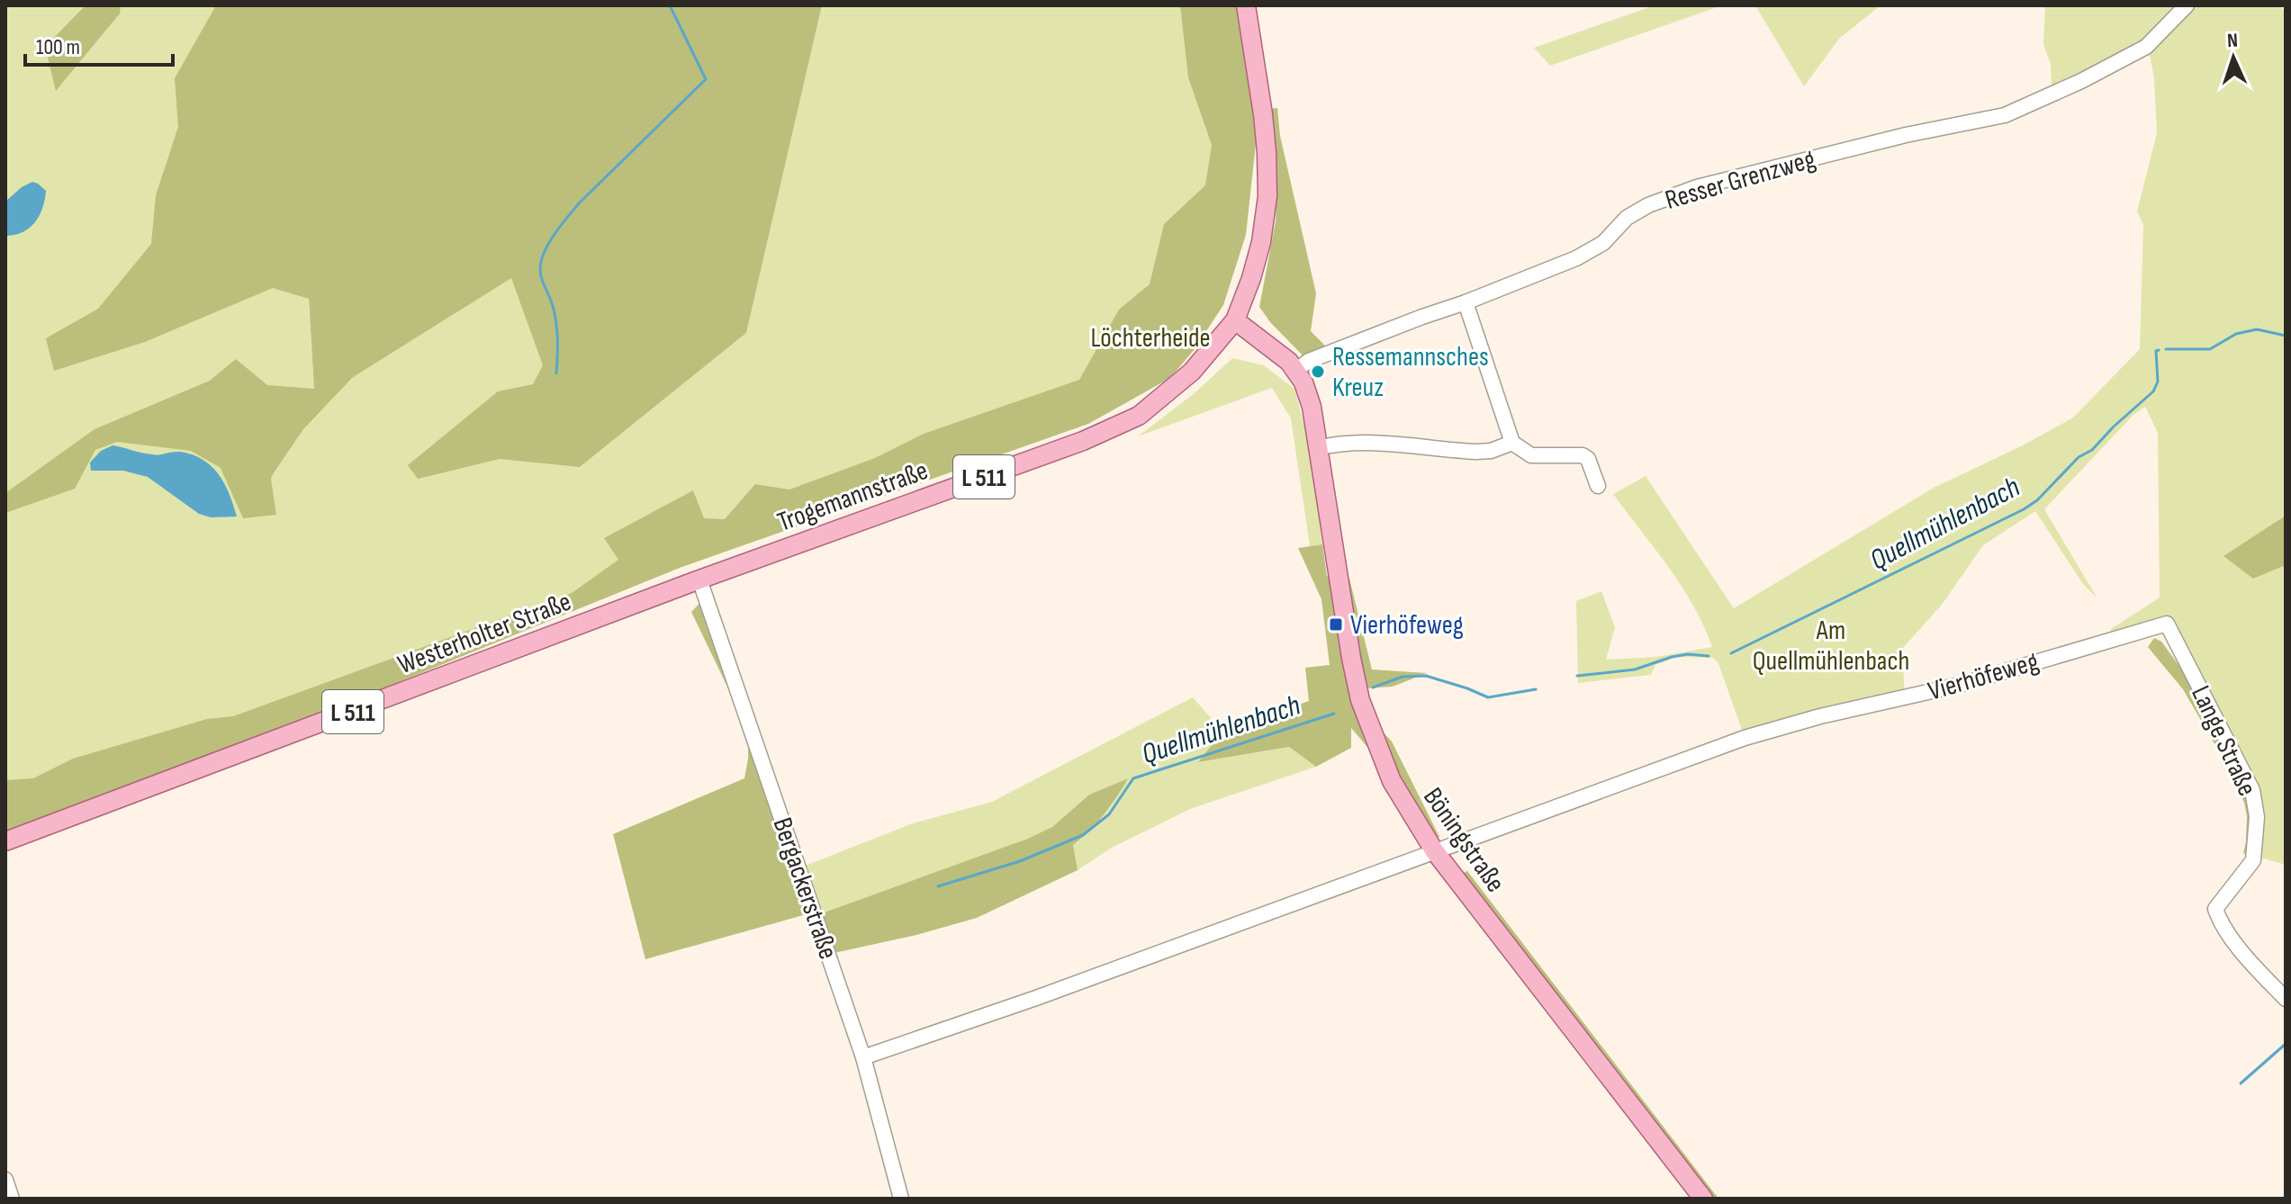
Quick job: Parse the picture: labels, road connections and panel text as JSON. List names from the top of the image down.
{
  "streets": {
    "main road": [
      "L 511",
      "Trogemannstraße",
      "Westerholter Straße",
      "Böningstraße"
    ],
    "street": [
      "Resser Grenzweg",
      "Vierhöfeweg",
      "Lange Straße",
      "Bergackerstraße"
    ]
  },
  "crossings": [
    ["Resser Grenzweg", "Böningstraße"],
    ["L 511", "Trogemannstraße"],
    ["L 511", "Böningstraße"],
    ["Trogemannstraße", "Westerholter Straße"],
    ["Trogemannstraße", "Böningstraße"],
    ["Trogemannstraße", "Bergackerstraße"],
    ["Westerholter Straße", "Bergackerstraße"],
    ["Vierhöfeweg", "Lange Straße"],
    ["Vierhöfeweg", "Böningstraße"],
    ["Vierhöfeweg", "Bergackerstraße"]
  ],
  "water": ["Quellmühlenbach"],
  "parks": ["Löchterheide", "Am Quellmühlenbach"],
  "places": {
    "other": ["Ressemannsches Kreuz"],
    "transit": ["Vierhöfeweg"]
  },
  "scale_bar": "100 m",
  "north": "top"
}
